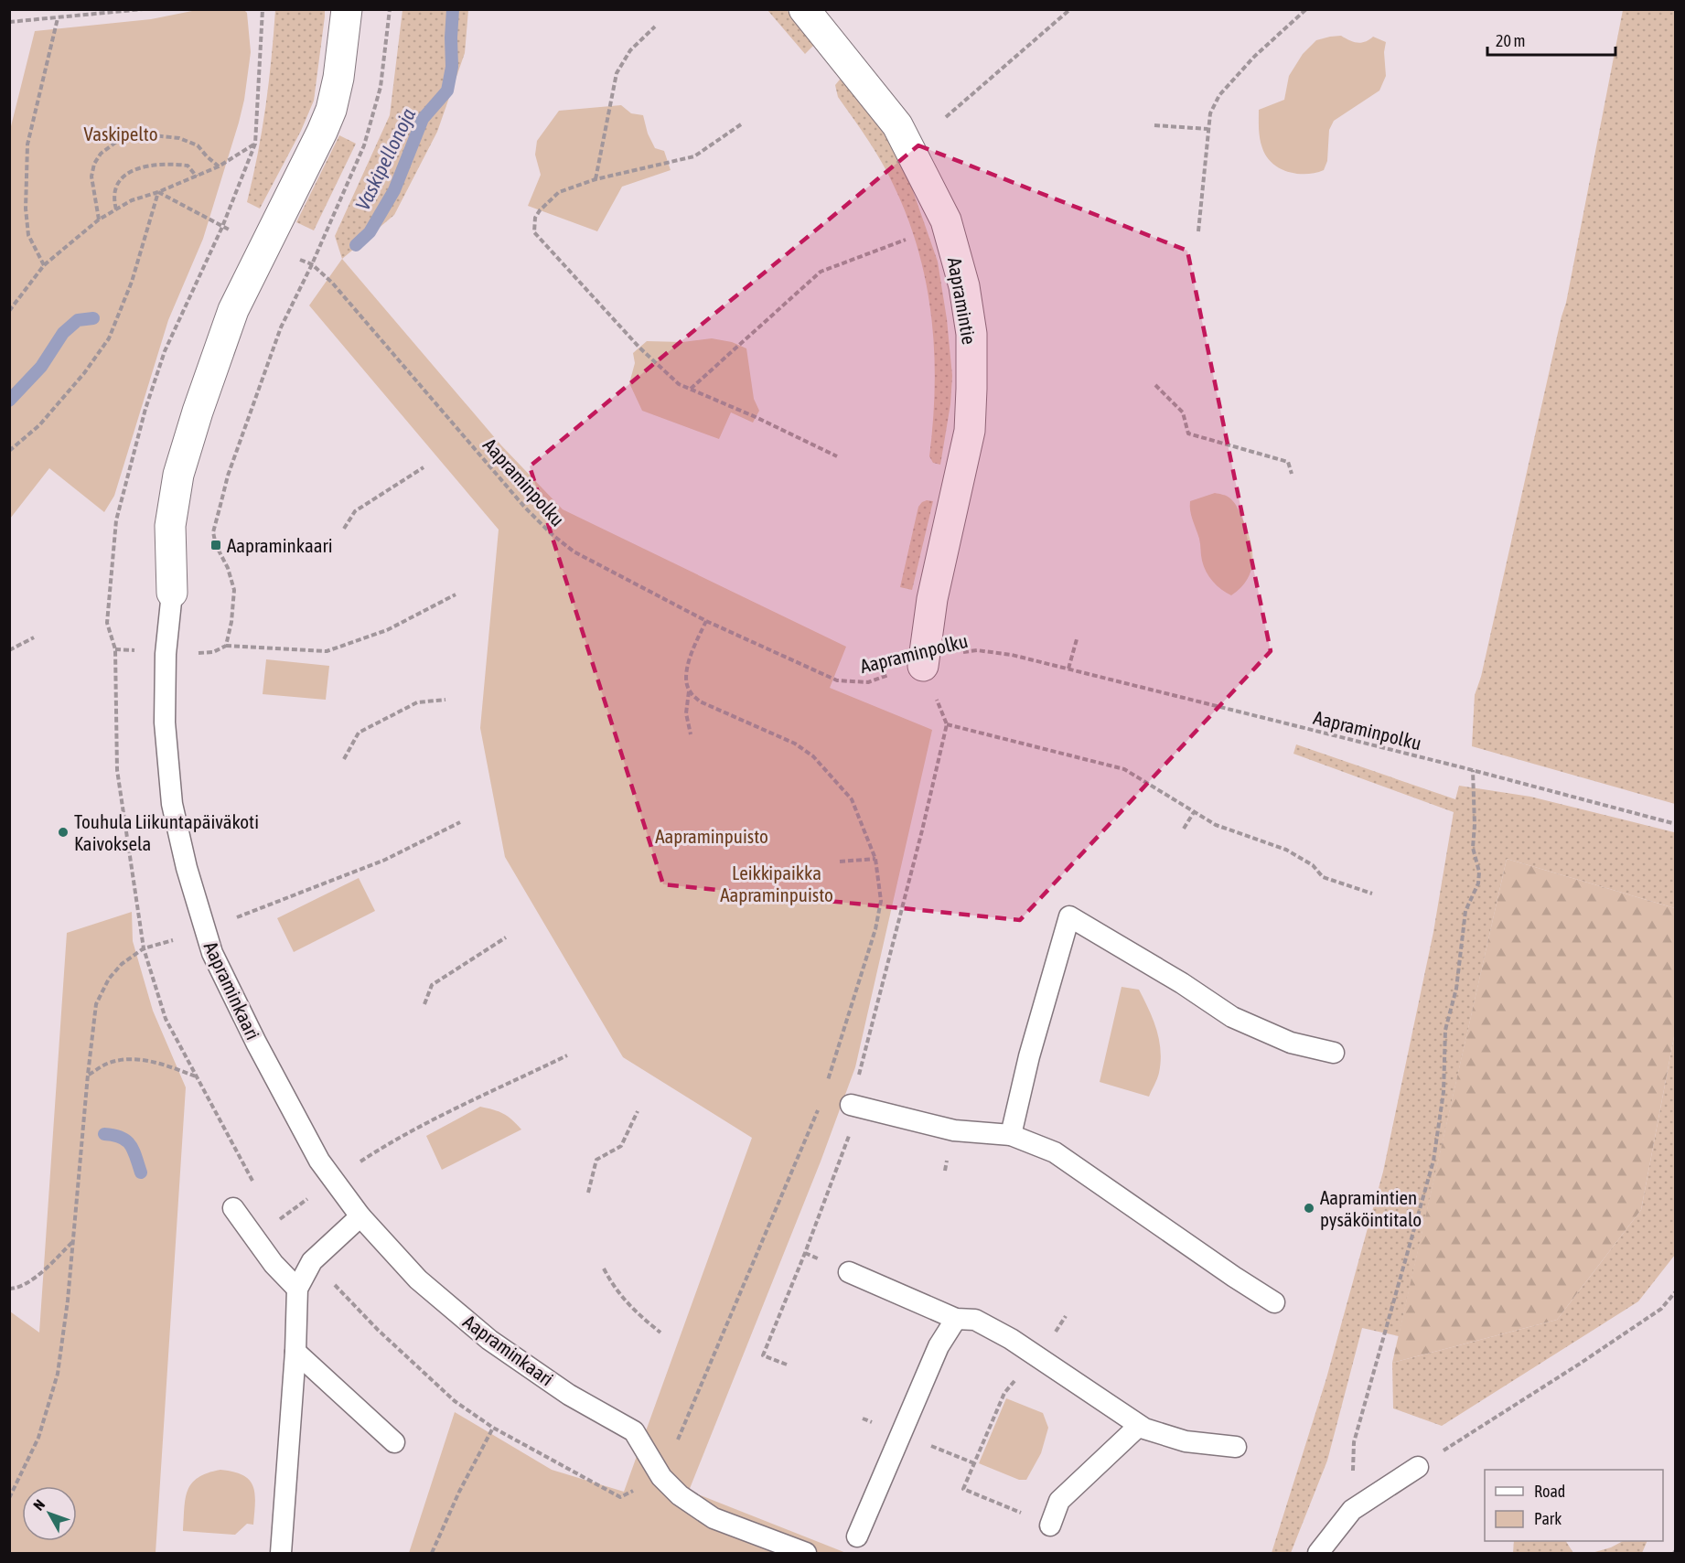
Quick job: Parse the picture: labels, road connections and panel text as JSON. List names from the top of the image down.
{
  "streets": {
    "street": ["Aapramintie", "Aapraminkaari"],
    "path": ["Aapraminpolku"]
  },
  "crossings": [
    ["Aapramintie", "Aapraminpolku"],
    ["Aapraminpolku", "Aapraminkaari"]
  ],
  "water": ["Vaskipellonoja"],
  "parks": ["Vaskipelto", "Aapraminpuisto", "Leikkipaikka Aapraminpuisto"],
  "places": {
    "transit": ["Aapraminkaari"],
    "other": ["Touhula Liikuntapäiväkoti Kaivoksela", "Aapramintien pysäköintitalo"]
  },
  "legend": ["Road", "Park"],
  "scale_bar": "20 m",
  "north": "top left"
}
